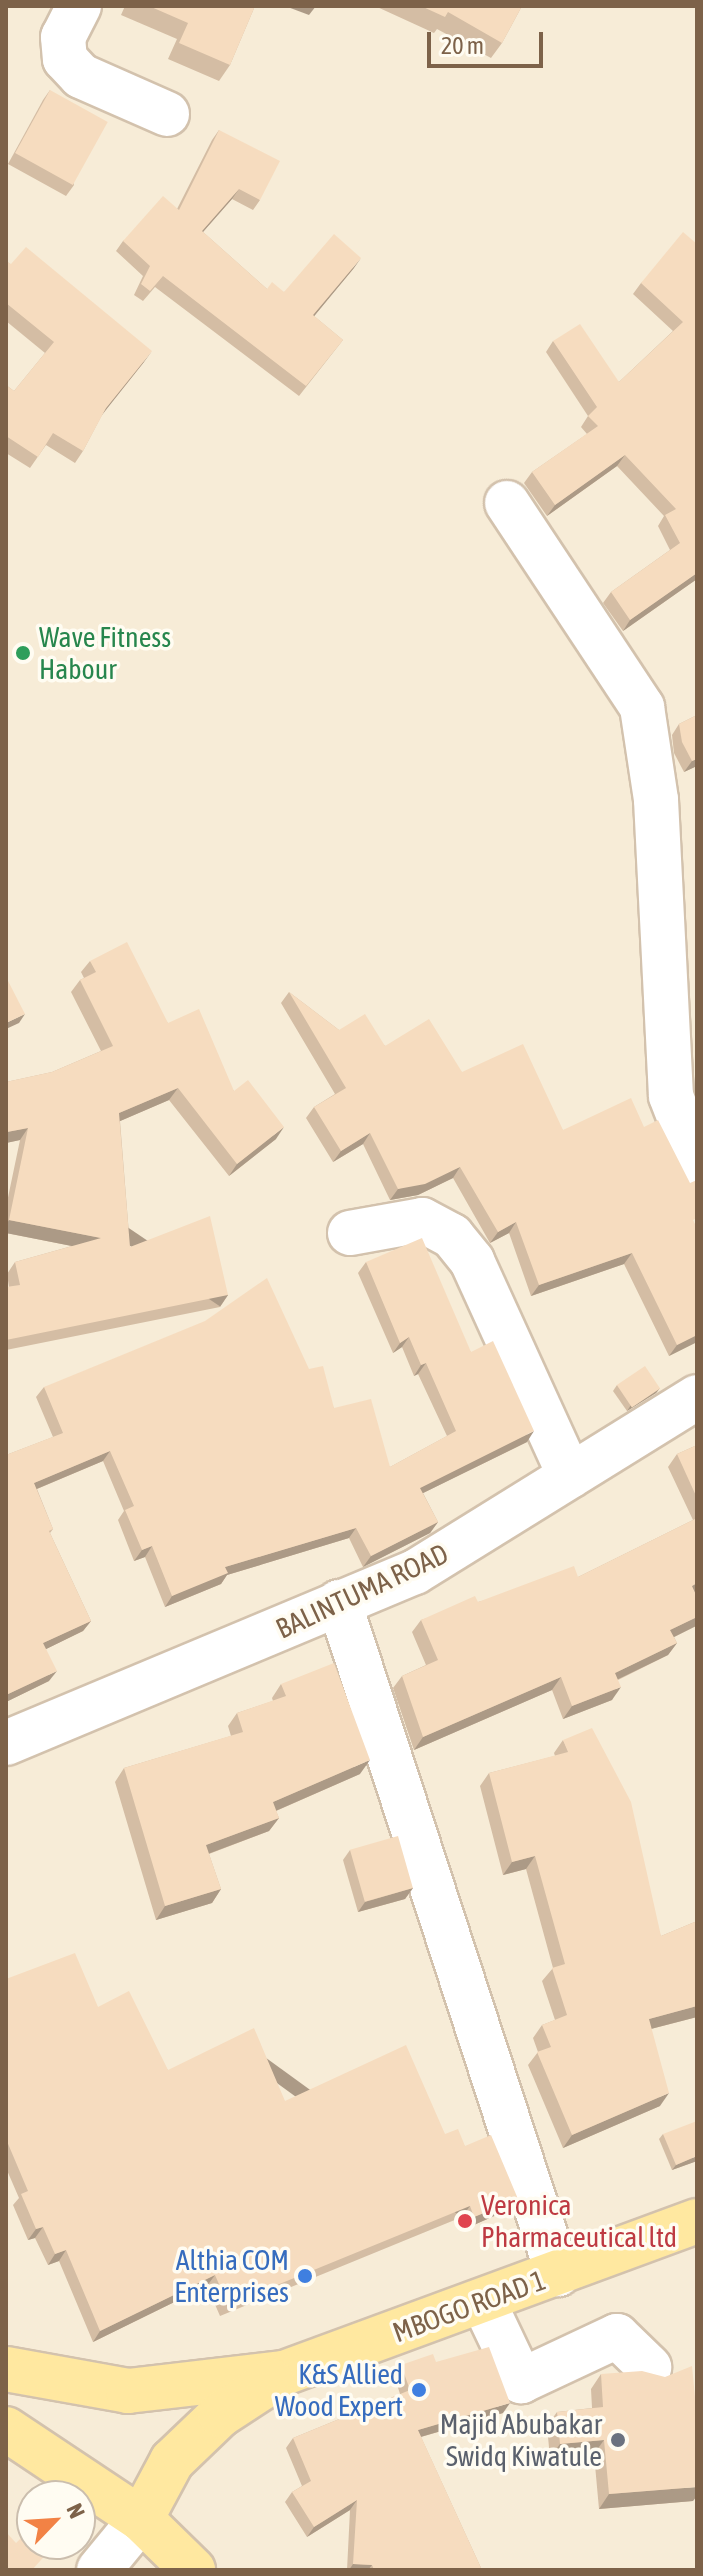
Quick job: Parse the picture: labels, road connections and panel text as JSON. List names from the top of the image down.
{
  "streets": {
    "main road": ["MBOGO ROAD 1"],
    "street": ["BALINTUMA ROAD"]
  },
  "places": [
    "Wave Fitness Habour",
    "Veronica Pharmaceutical ltd",
    "Althia COM Enterprises",
    "K&S Allied Wood Expert",
    "Majid Abubakar Swidq Kiwatule"
  ],
  "scale_bar": "20 m",
  "north": "top right"
}
